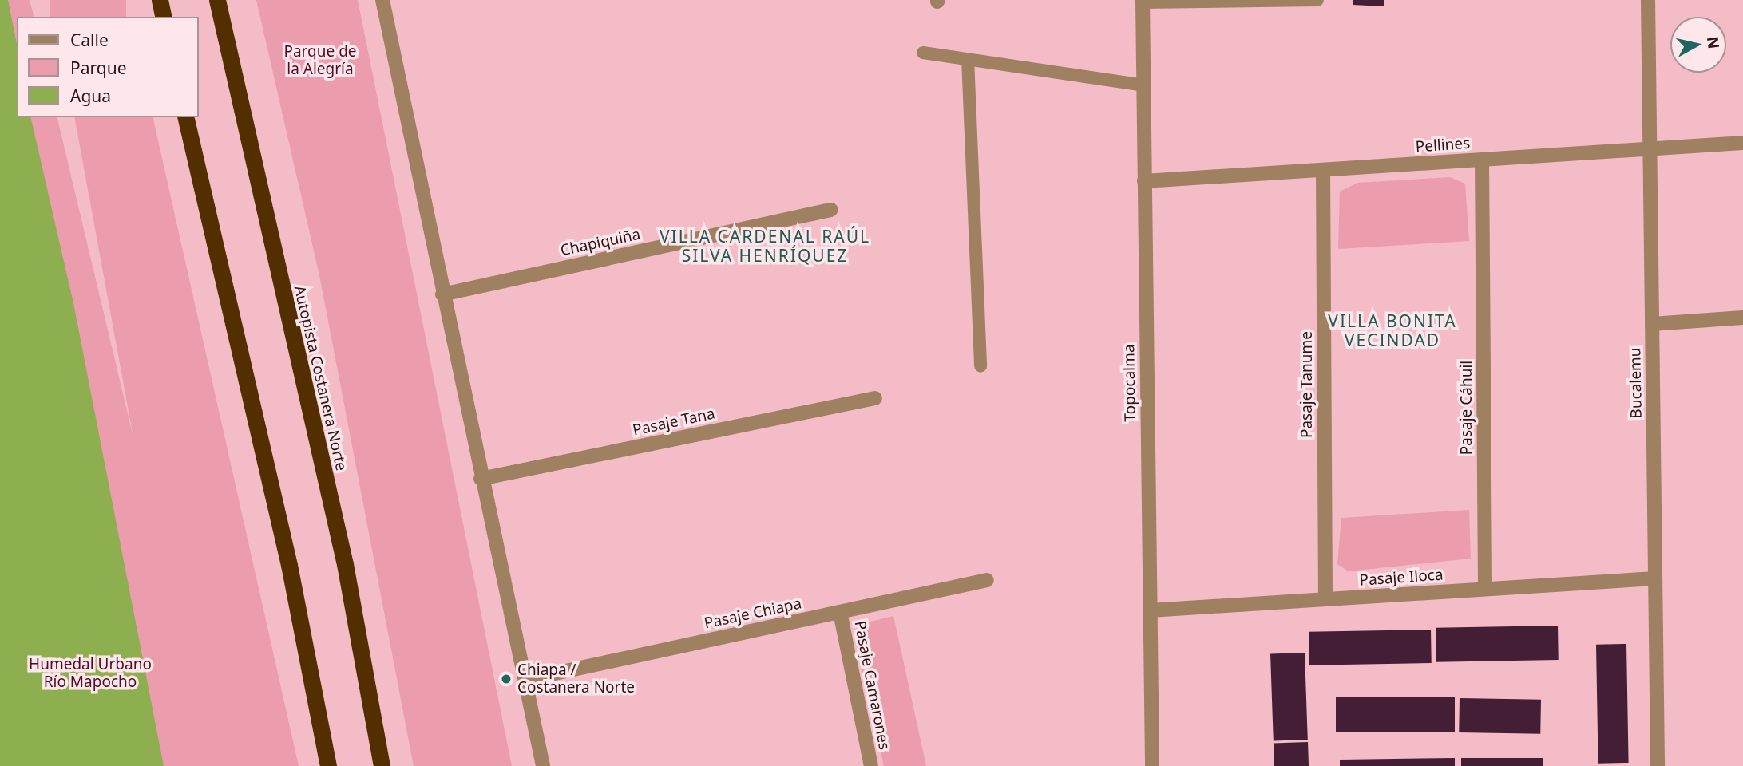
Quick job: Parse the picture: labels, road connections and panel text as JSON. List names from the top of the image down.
{
  "streets": {
    "highway": ["Autopista Costanera Norte"],
    "street": [
      "Pellines",
      "Chapiquiña",
      "Topocalma",
      "Bucalemu",
      "Pasaje Tanume",
      "Pasaje Cáhuil",
      "Pasaje Tana",
      "Pasaje Iloca",
      "Pasaje Chiapa",
      "Pasaje Camarones"
    ]
  },
  "crossings": [
    ["Pellines", "Topocalma"],
    ["Pellines", "Bucalemu"],
    ["Pellines", "Pasaje Tanume"],
    ["Pellines", "Pasaje Cáhuil"],
    ["Topocalma", "Pasaje Iloca"],
    ["Bucalemu", "Pasaje Iloca"],
    ["Pasaje Tanume", "Pasaje Iloca"],
    ["Pasaje Cáhuil", "Pasaje Iloca"],
    ["Pasaje Chiapa", "Pasaje Camarones"]
  ],
  "districts": ["VILLA CARDENAL RAÚL SILVA HENRÍQUEZ", "VILLA BONITA VECINDAD"],
  "parks": ["Parque de la Alegría", "Humedal Urbano Río Mapocho"],
  "places": ["Chiapa / Costanera Norte"],
  "legend": ["Calle", "Parque", "Agua"],
  "north": "right"
}
